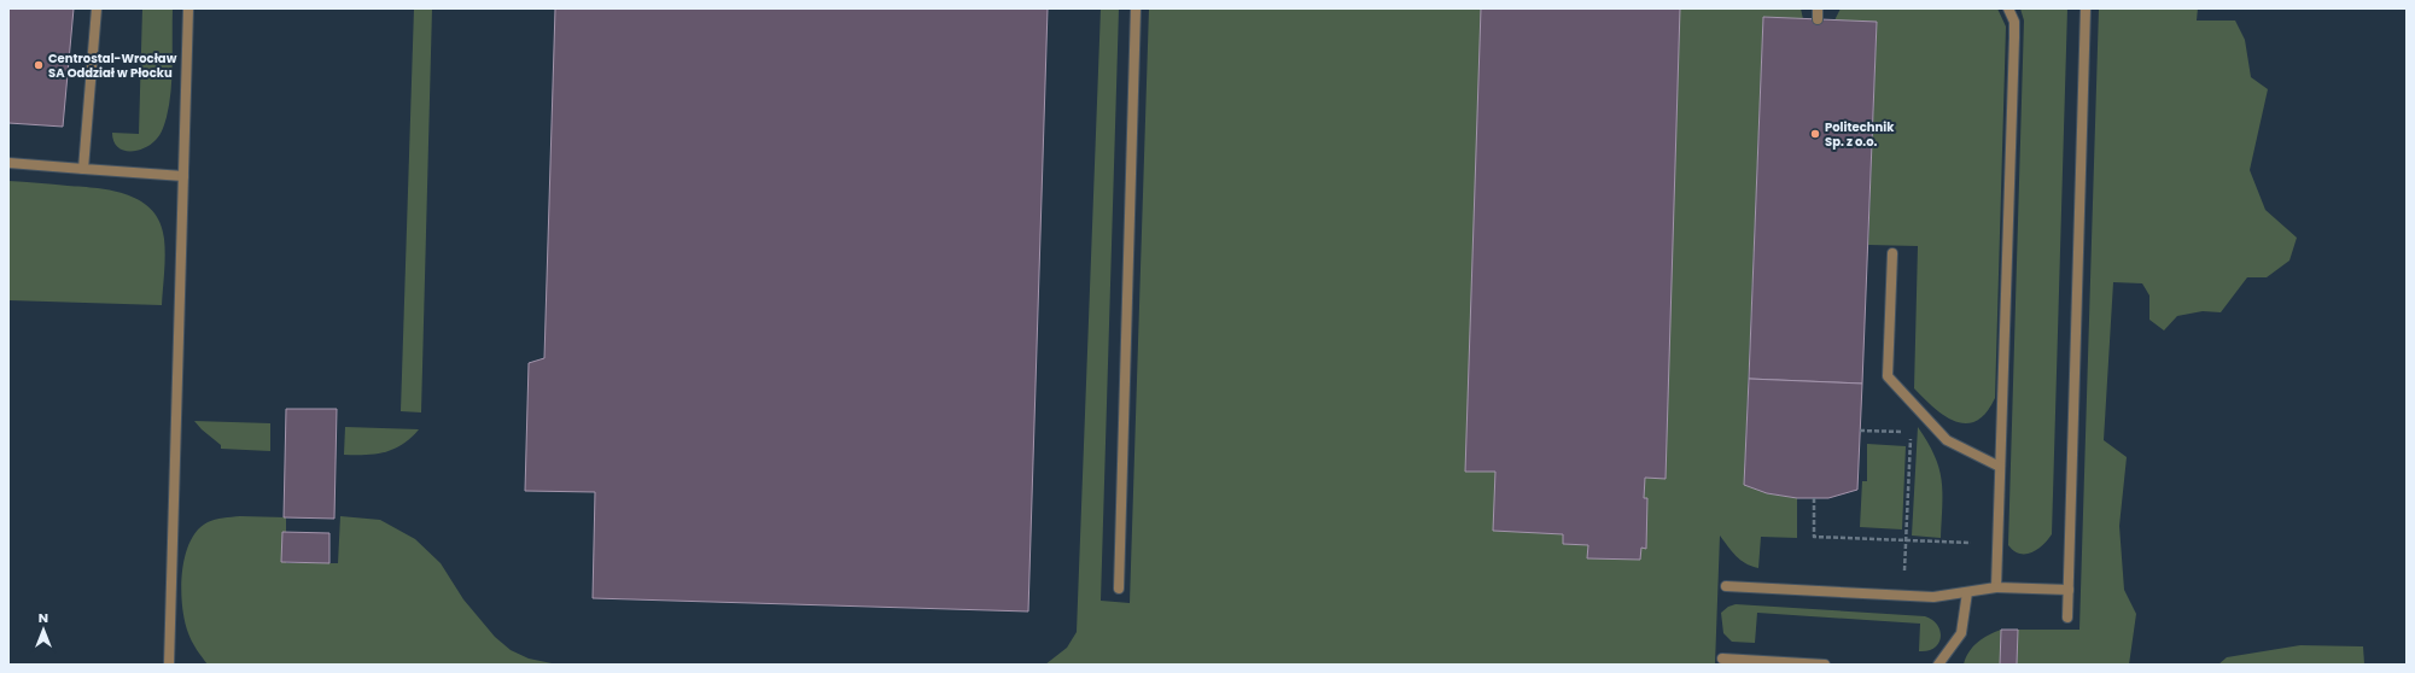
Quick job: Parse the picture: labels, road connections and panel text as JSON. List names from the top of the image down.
{
  "places": ["Centrostal-Wrocław SA Oddział w Płocku", "Politechnik Sp. z o.o."],
  "north": "top"
}
